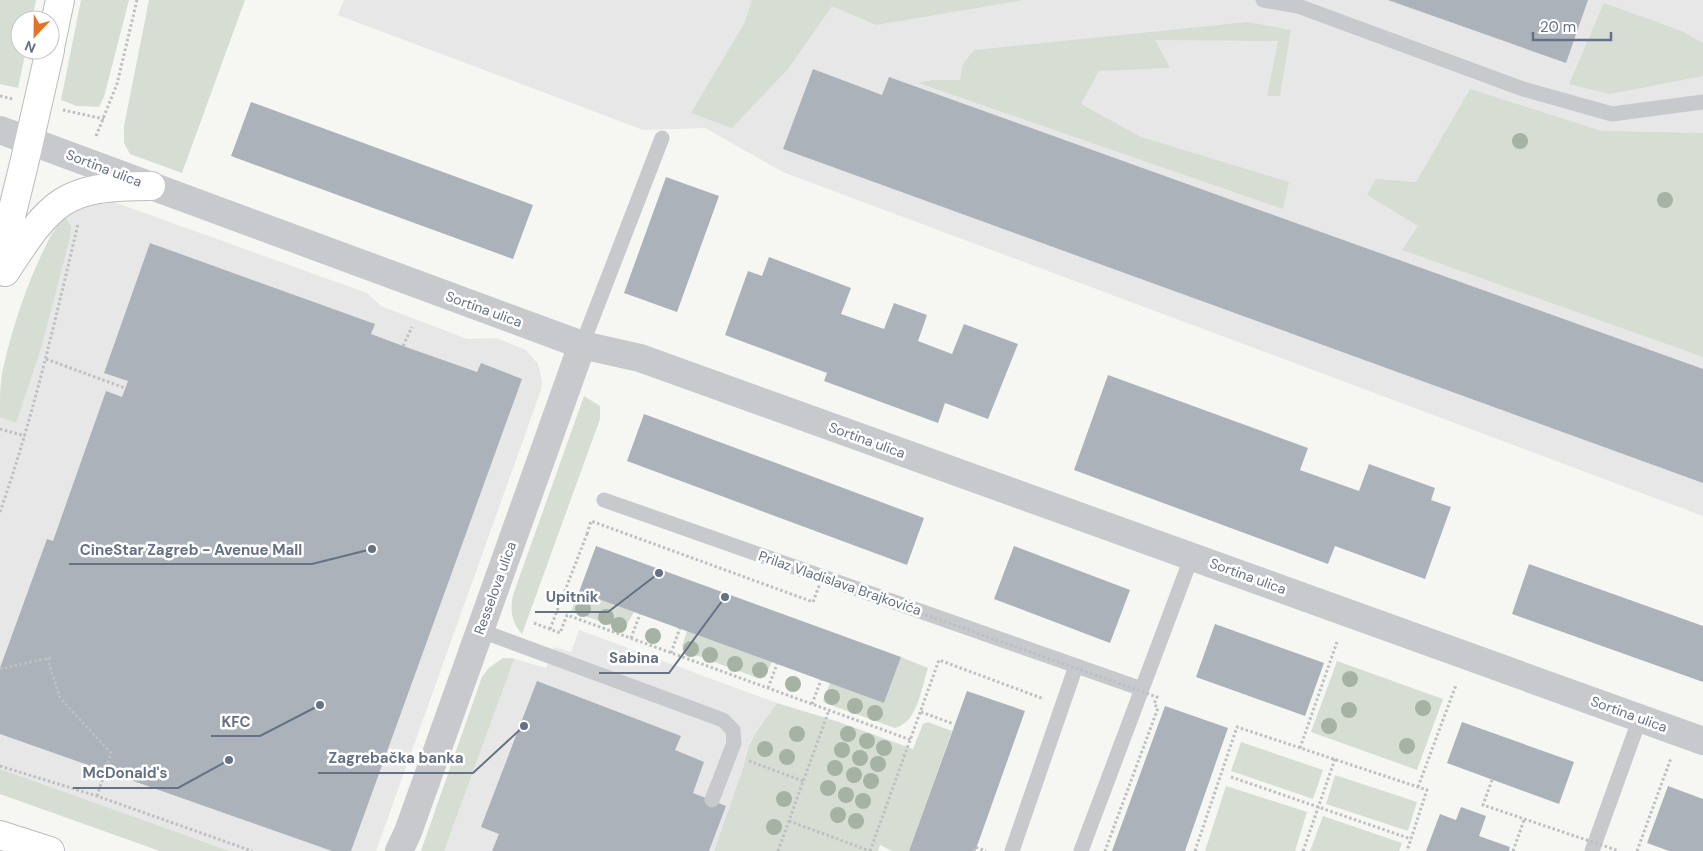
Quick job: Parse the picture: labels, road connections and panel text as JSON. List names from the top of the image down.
{
  "streets": {
    "street": ["Sortina ulica", "Resselova ulica"],
    "lane": ["Prilaz Vladislava Brajkovića"]
  },
  "crossings": [
    ["Sortina ulica", "Resselova ulica"]
  ],
  "places": [
    "CineStar Zagreb - Avenue Mall",
    "Upitnik",
    "Sabina",
    "KFC",
    "Zagrebačka banka",
    "McDonald's"
  ],
  "scale_bar": "20 m",
  "north": "bottom"
}
